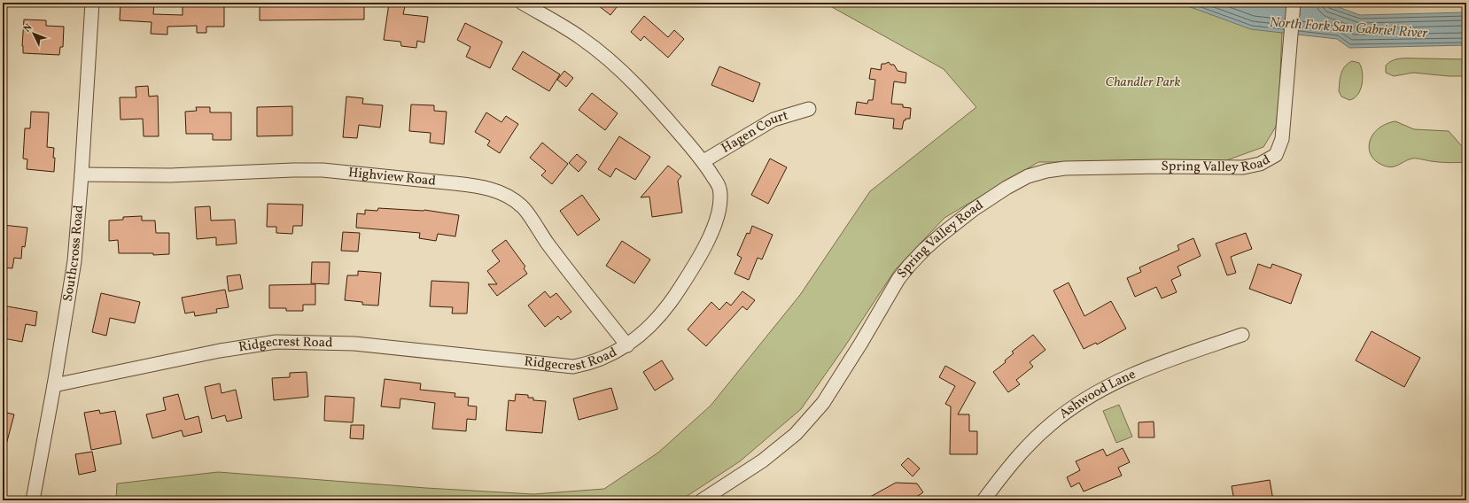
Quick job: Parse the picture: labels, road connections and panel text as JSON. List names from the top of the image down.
{
  "streets": {
    "street": [
      "Hagen Court",
      "Spring Valley Road",
      "Highview Road",
      "Southcross Road",
      "Ridgecrest Road",
      "Ashwood Lane"
    ]
  },
  "crossings": [
    ["Hagen Court", "Ridgecrest Road"],
    ["Highview Road", "Southcross Road"],
    ["Highview Road", "Ridgecrest Road"],
    ["Southcross Road", "Ridgecrest Road"]
  ],
  "water": ["North Fork San Gabriel River"],
  "parks": ["Chandler Park"],
  "north": "top left"
}
